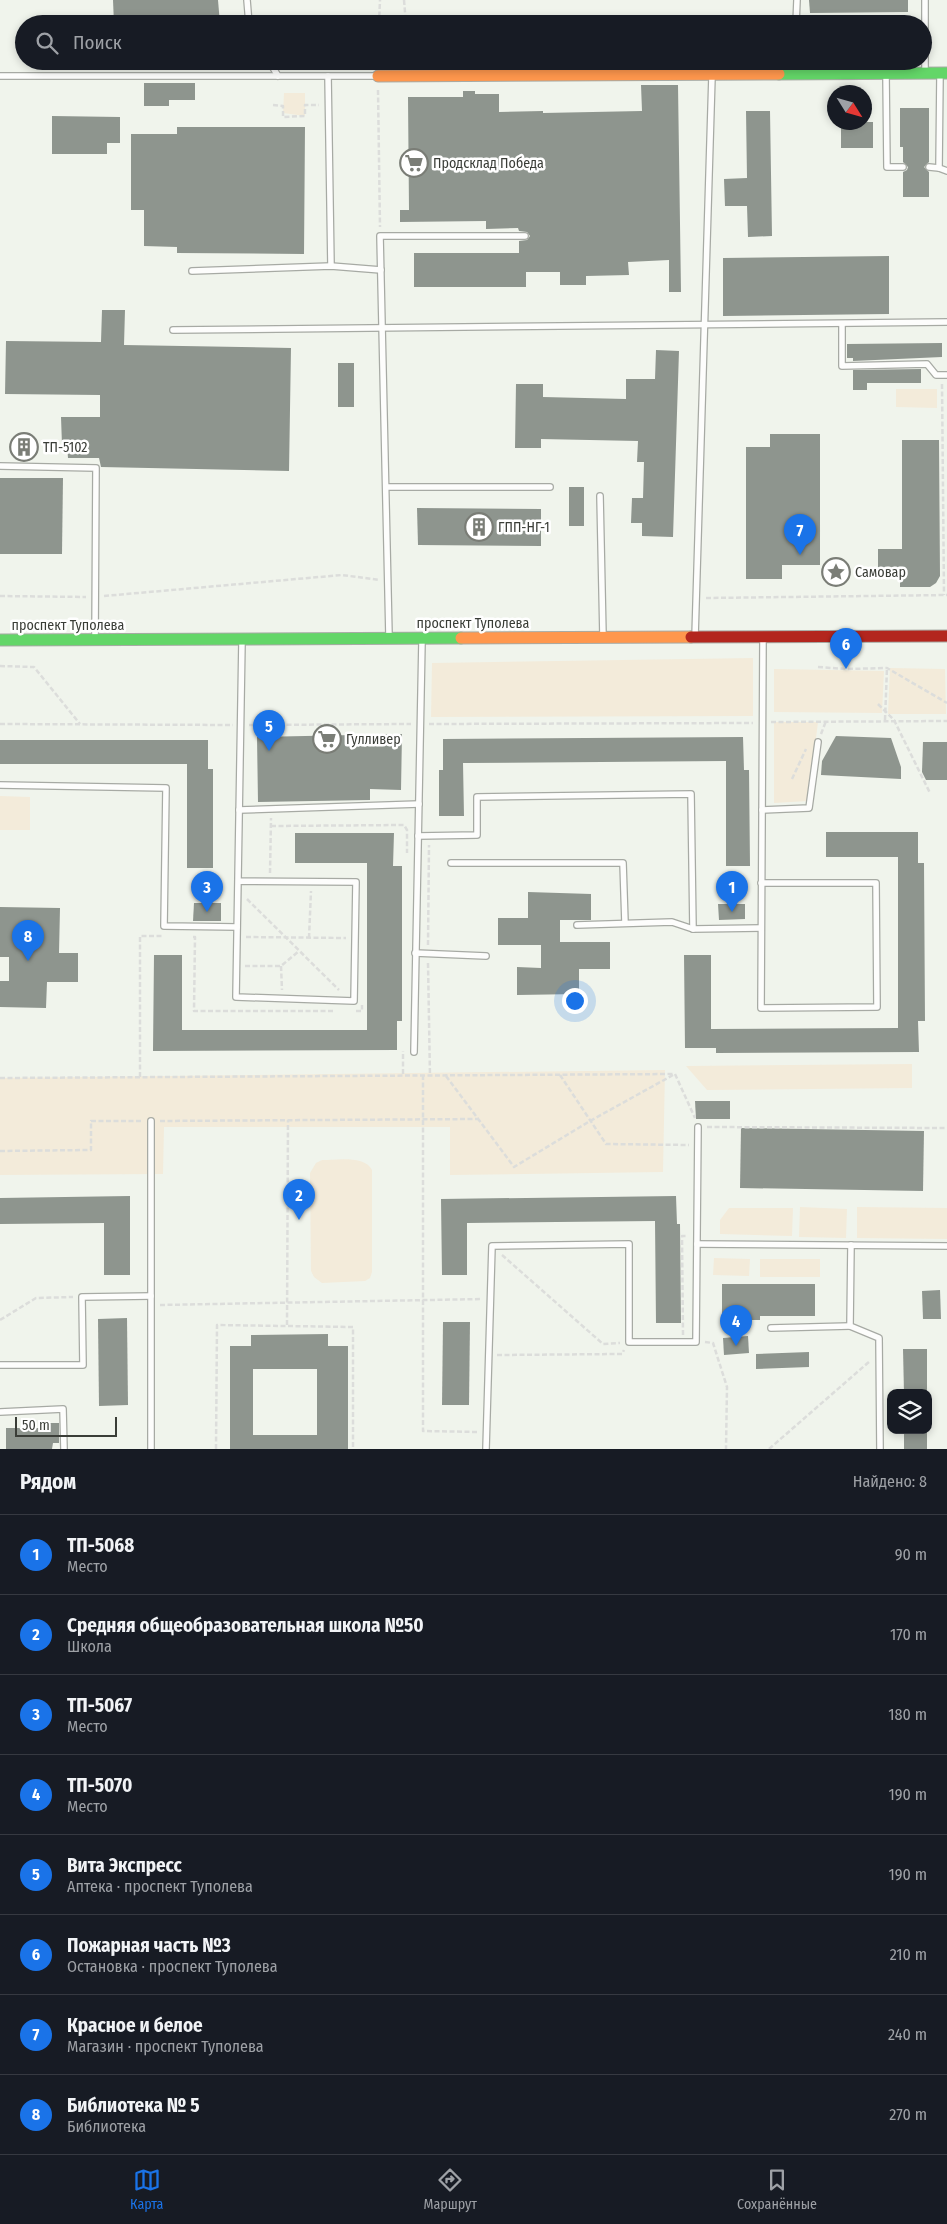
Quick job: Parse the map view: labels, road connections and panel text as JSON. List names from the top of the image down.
{
  "streets": {
    "main road": ["проспект Туполева"]
  },
  "places": {
    "supermarket": ["Продсклад Победа", "Гулливер"],
    "building": ["ТП-5102", "ГПП-НГ-1"],
    "place": ["Самовар"]
  },
  "scale_bar": "50 m",
  "north": "bottom right",
  "page": {
    "search": "Поиск",
    "pins": [
      "7",
      "6",
      "5",
      "1",
      "3",
      "8",
      "2",
      "4"
    ],
    "scale": "50 m",
    "heading": ["Рядом", "Найдено: 8"],
    "list": [
      {
        "mark": "1",
        "name": "ТП-5068",
        "note": "Место",
        "value": "90 m"
      },
      {
        "mark": "2",
        "name": "Средняя общеобразовательная школа №50",
        "note": "Школа",
        "value": "170 m"
      },
      {
        "mark": "3",
        "name": "ТП-5067",
        "note": "Место",
        "value": "180 m"
      },
      {
        "mark": "4",
        "name": "ТП-5070",
        "note": "Место",
        "value": "190 m"
      },
      {
        "mark": "5",
        "name": "Вита Экспресс",
        "note": "Аптека · проспект Туполева",
        "value": "190 m"
      },
      {
        "mark": "6",
        "name": "Пожарная часть №3",
        "note": "Остановка · проспект Туполева",
        "value": "210 m"
      },
      {
        "mark": "7",
        "name": "Красное и белое",
        "note": "Магазин · проспект Туполева",
        "value": "240 m"
      },
      {
        "mark": "8",
        "name": "Библиотека № 5",
        "note": "Библиотека",
        "value": "270 m"
      }
    ],
    "nav": ["Карта", "Маршрут", "Сохранённые"]
  }
}
